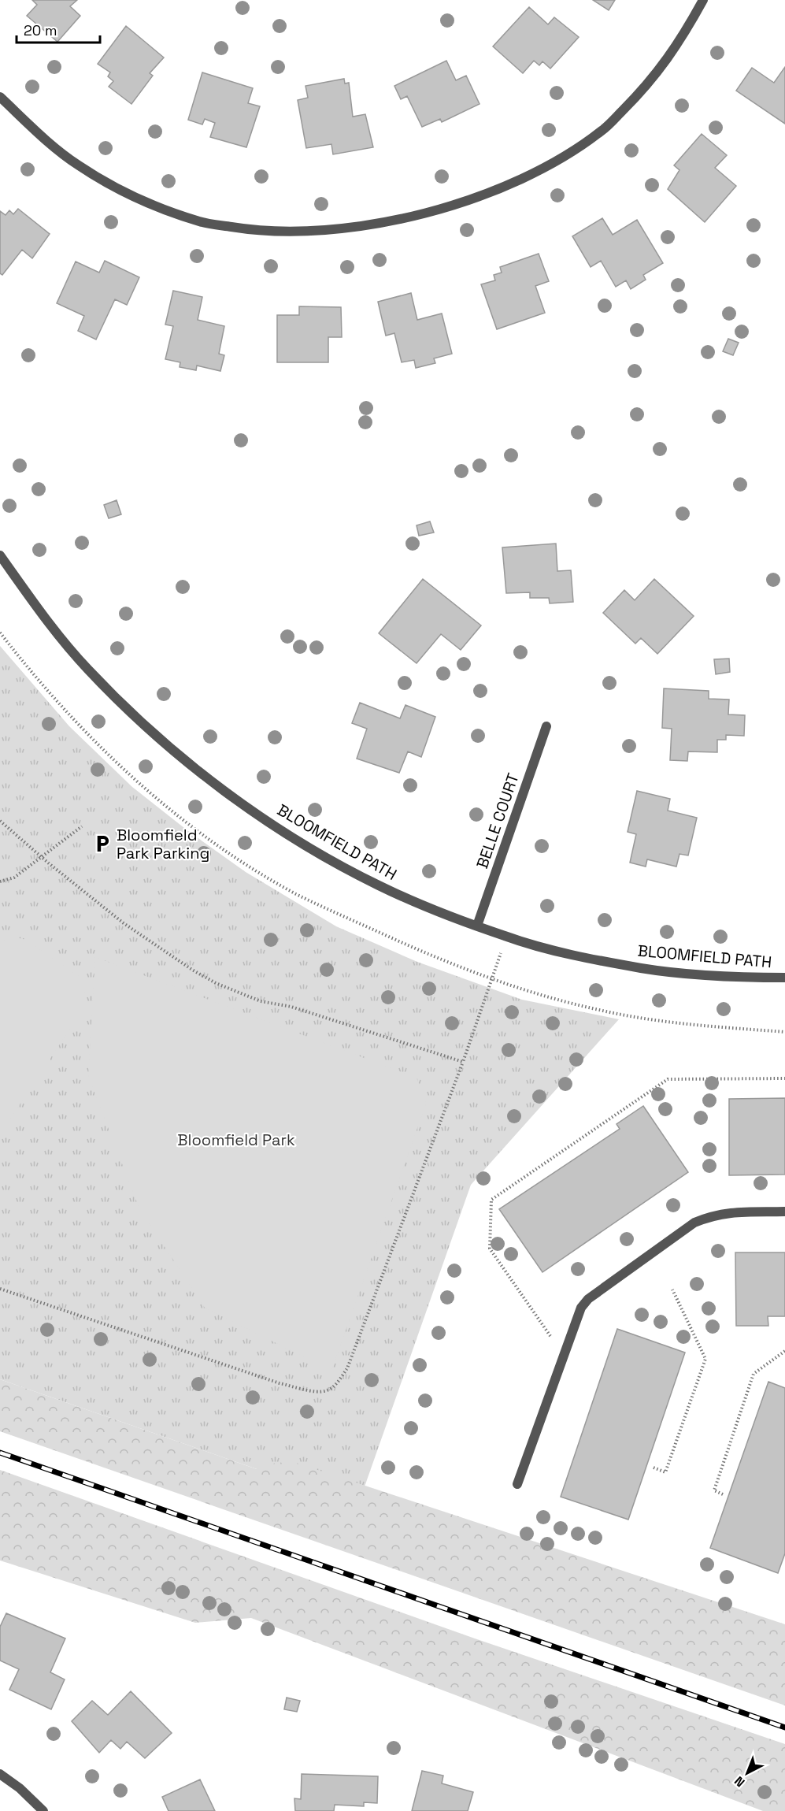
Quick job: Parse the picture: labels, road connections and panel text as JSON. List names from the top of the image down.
{
  "streets": {
    "street": ["BELLE COURT", "BLOOMFIELD PATH"]
  },
  "crossings": [
    ["BELLE COURT", "BLOOMFIELD PATH"]
  ],
  "parks": ["Bloomfield Park"],
  "places": {
    "parking": ["Bloomfield Park Parking"]
  },
  "scale_bar": "20 m",
  "north": "bottom left"
}
